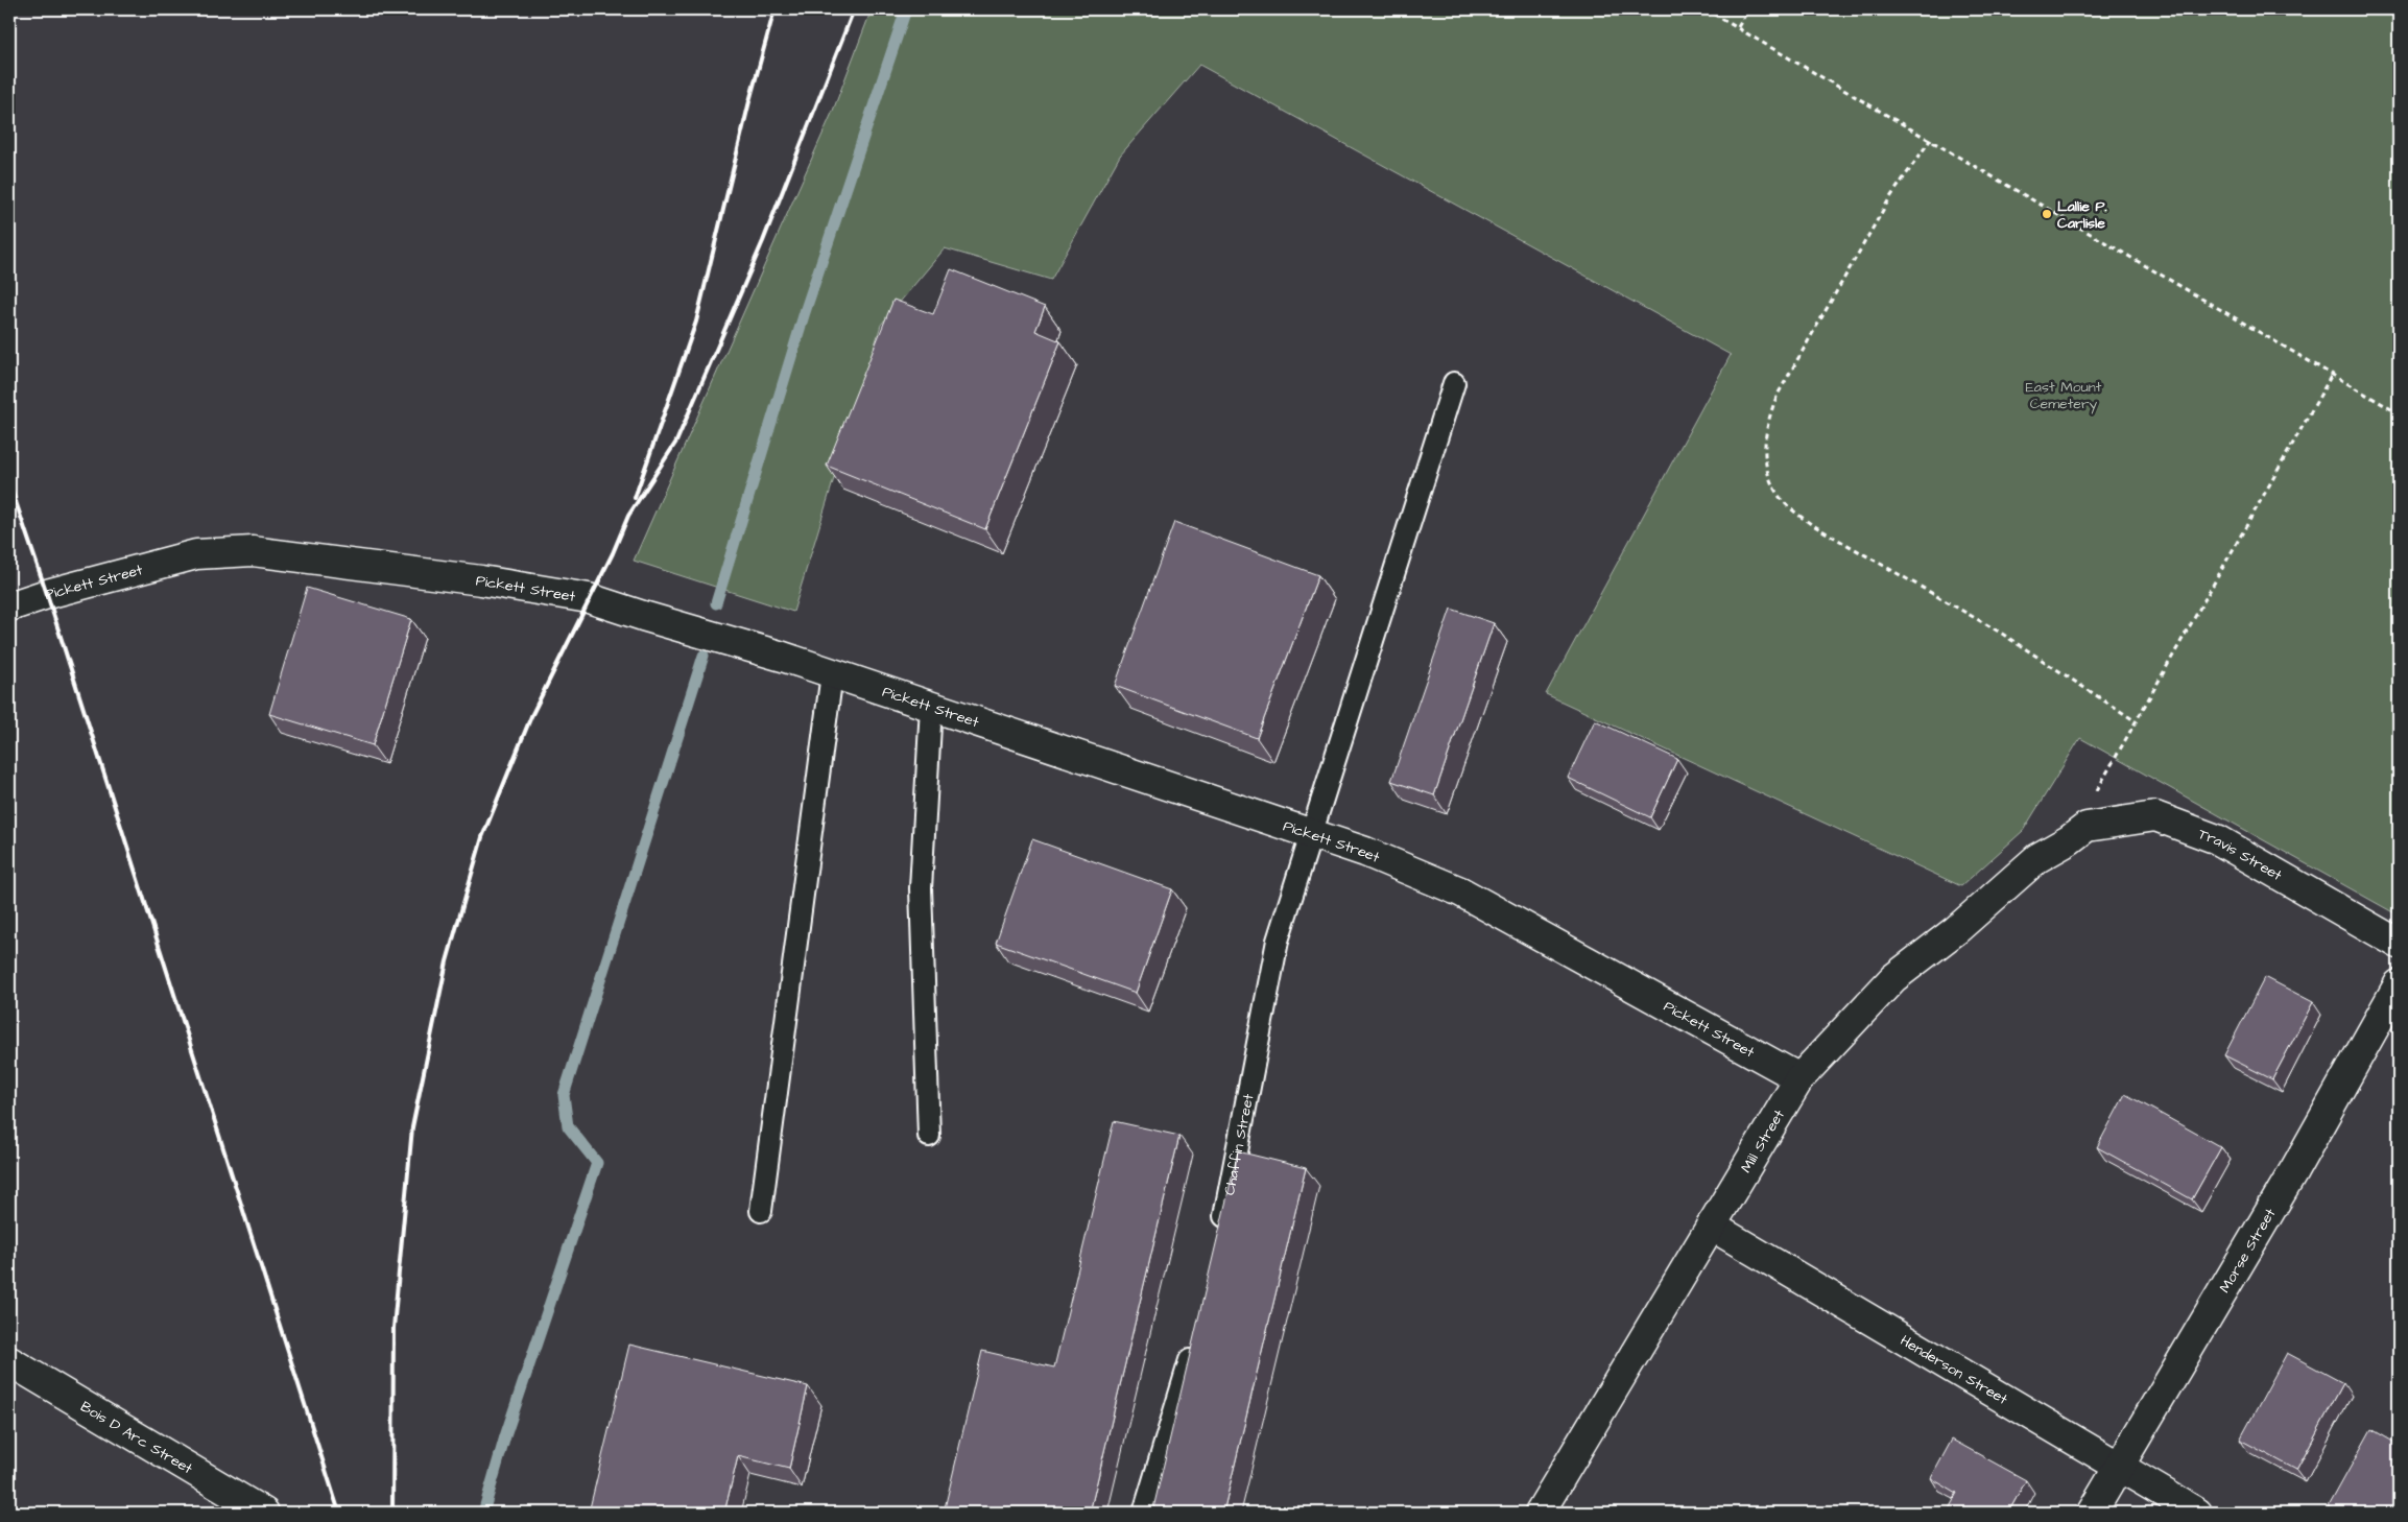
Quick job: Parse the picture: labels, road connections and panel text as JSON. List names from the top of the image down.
{
  "streets": {
    "street": [
      "Pickett Street",
      "Travis Street",
      "Mill Street",
      "Morse Street",
      "Henderson Street",
      "Bois D Arc Street"
    ],
    "lane": ["Chaffin Street"]
  },
  "crossings": [
    ["Pickett Street", "Mill Street"],
    ["Pickett Street", "Chaffin Street"],
    ["Travis Street", "Mill Street"],
    ["Mill Street", "Henderson Street"],
    ["Morse Street", "Henderson Street"]
  ],
  "parks": ["East Mount Cemetery"],
  "places": ["Lallie P. Carlisle"]
}
